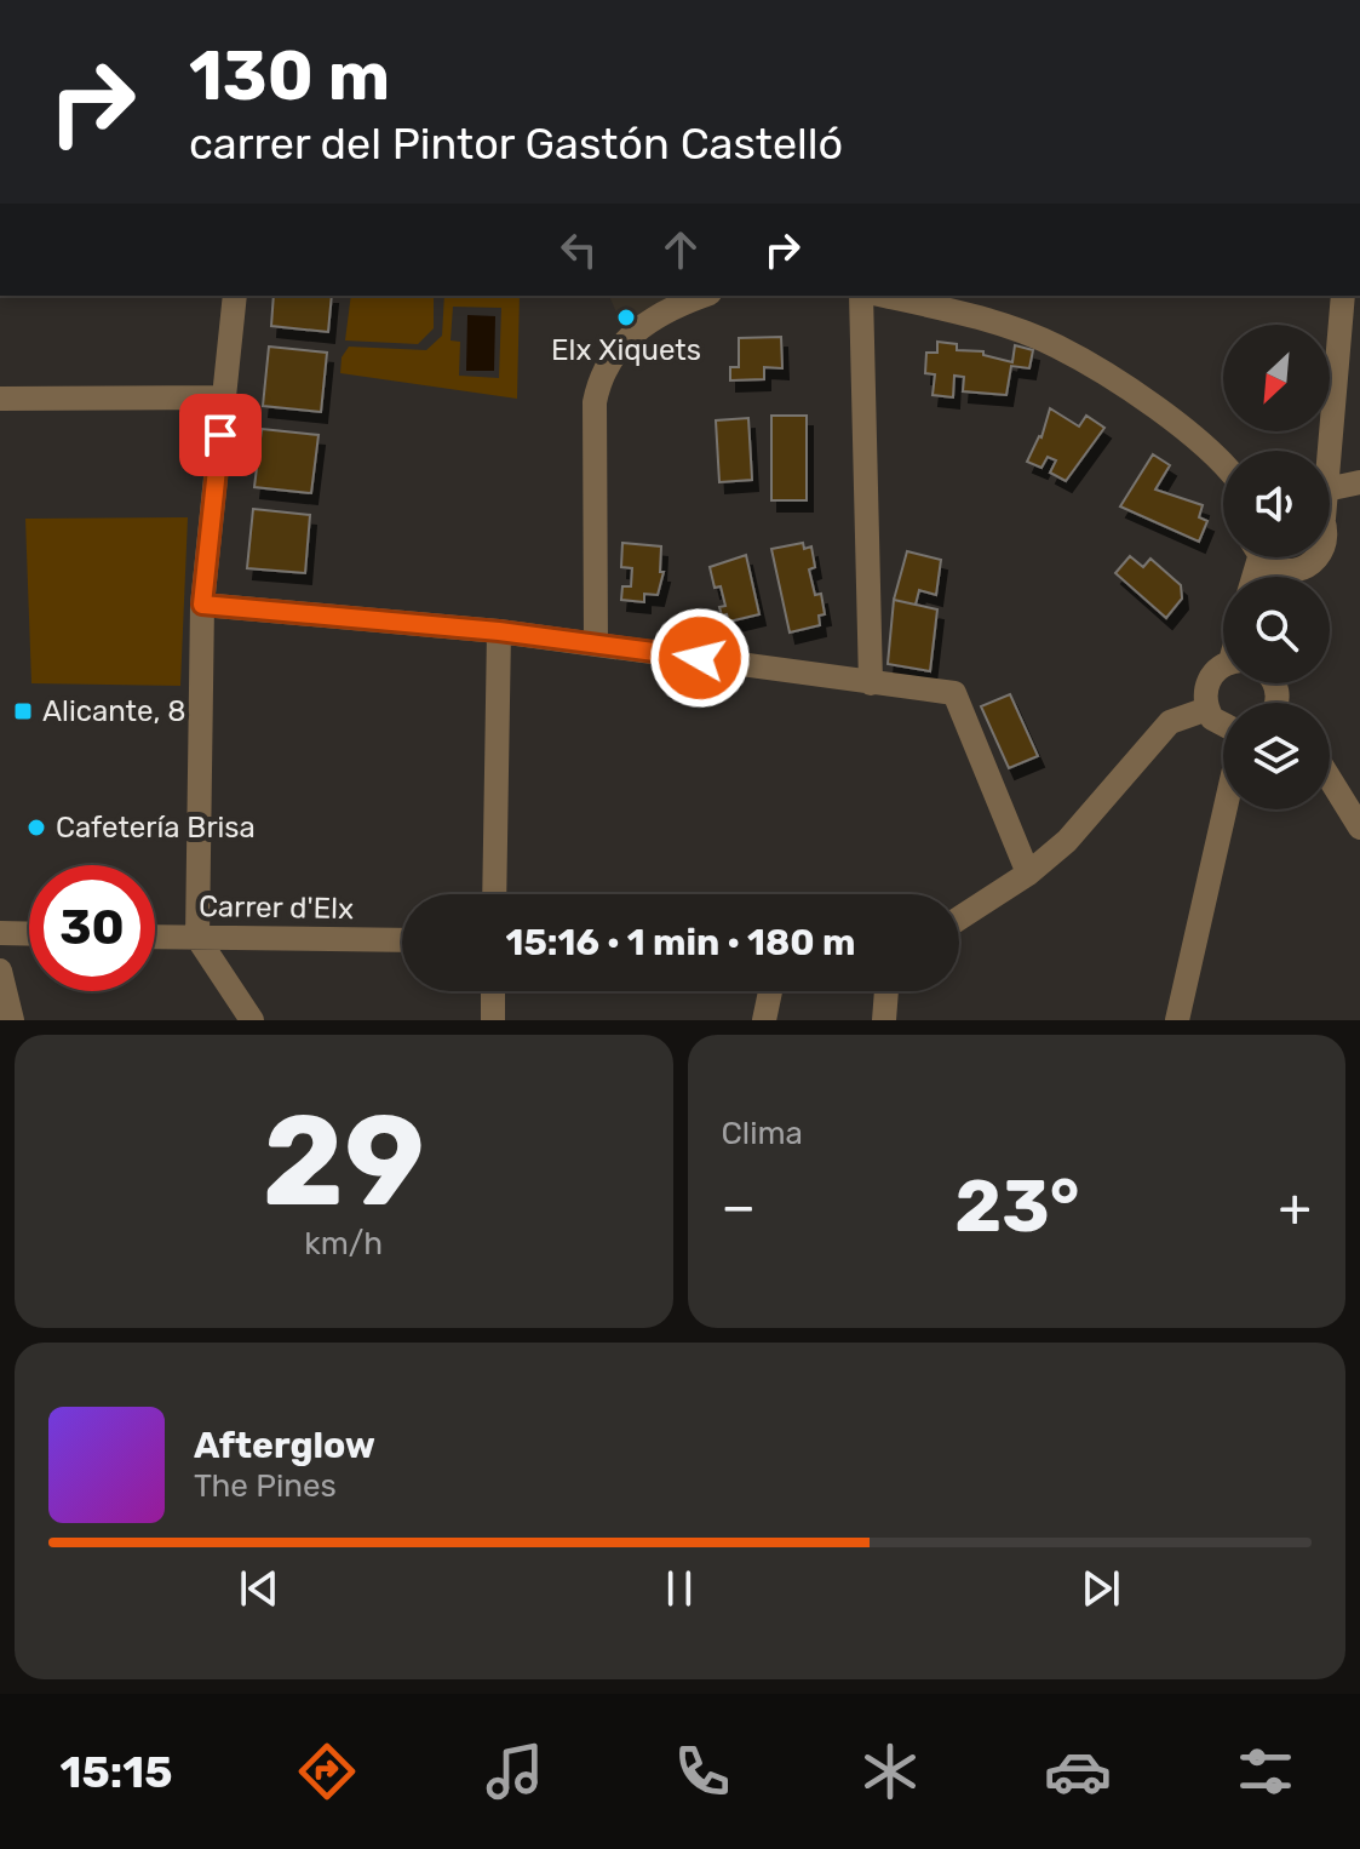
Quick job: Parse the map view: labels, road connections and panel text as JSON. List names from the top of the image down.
{
  "streets": {
    "street": ["Carrer d'Elx"]
  },
  "places": {
    "other": ["Elx Xiquets", "Cafetería Brisa"],
    "transit": ["Alicante, 8"]
  },
  "north": "bottom left",
  "page": {
    "turn": ["130 m", "carrer del Pintor Gastón Castelló"],
    "limit": "30",
    "trip": "15:16 · 1 min · 180 m",
    "tile": [
      ["29", "km/h"],
      "Clima"
    ],
    "heat": ["−", "23°", "+"],
    "song": ["Afterglow", "The Pines"],
    "tabs": "15:15"
  }
}
